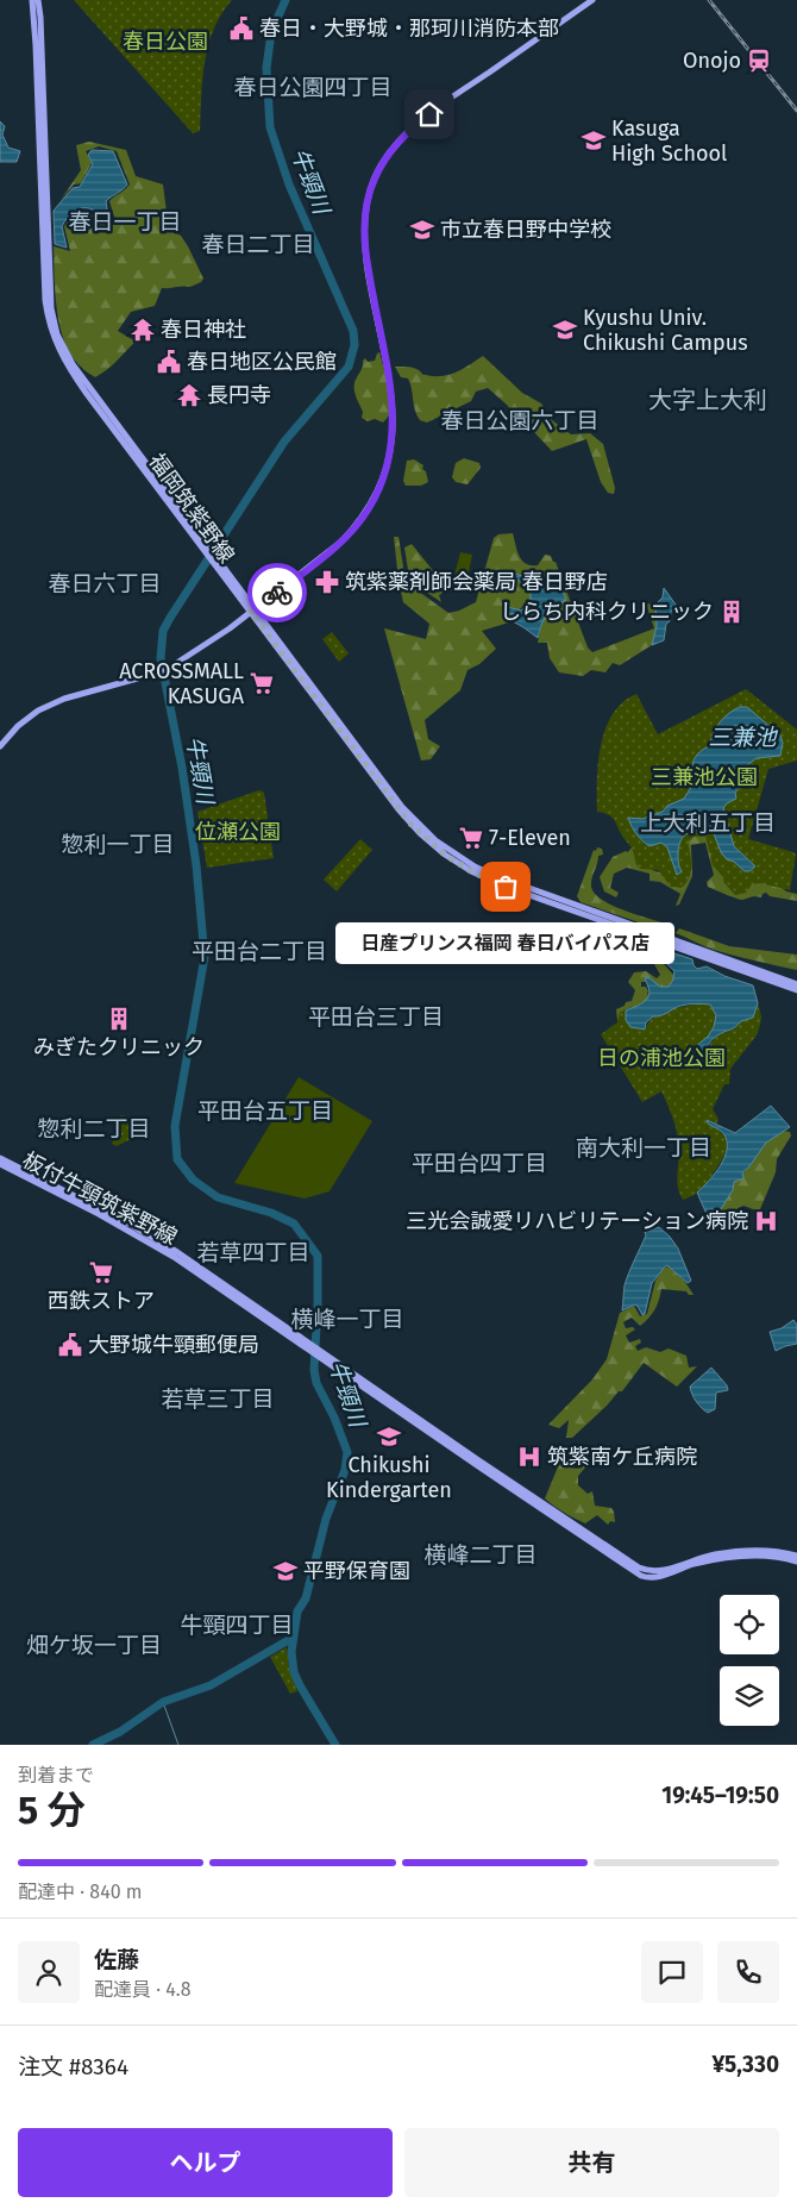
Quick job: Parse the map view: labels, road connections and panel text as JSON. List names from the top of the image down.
{
  "streets": {
    "main road": ["福岡筑紫野線", "板付牛頸筑紫野線"]
  },
  "districts": [
    "春日公園四丁目",
    "春日一丁目",
    "春日二丁目",
    "大字上大利",
    "春日公園六丁目",
    "春日六丁目",
    "上大利五丁目",
    "惣利一丁目",
    "平田台二丁目",
    "平田台三丁目",
    "平田台五丁目",
    "惣利二丁目",
    "南大利一丁目",
    "平田台四丁目",
    "若草四丁目",
    "横峰一丁目",
    "若草三丁目",
    "横峰二丁目",
    "牛頸四丁目",
    "畑ケ坂一丁目"
  ],
  "water": ["牛頸川", "三兼池"],
  "parks": [
    "春日公園",
    "三兼池公園",
    "位瀬公園",
    "日の浦池公園"
  ],
  "places": {
    "public building": ["春日・大野城・那珂川消防本部", "春日地区公民館", "大野城牛頸郵便局"],
    "station": ["Onojo"],
    "school or university": [
      "Kasuga High School",
      "市立春日野中学校",
      "Kyushu Univ. Chikushi Campus",
      "Chikushi Kindergarten",
      "平野保育園"
    ],
    "temple": ["春日神社", "長円寺"],
    "pharmacy": ["筑紫薬剤師会薬局 春日野店"],
    "building": ["しらち内科クリニック", "みぎたクリニック"],
    "supermarket": ["ACROSSMALL KASUGA", "7-Eleven", "西鉄ストア"],
    "other": ["日産プリンス福岡 春日バイパス店"],
    "hospital": ["三光会誠愛リハビリテーション病院", "筑紫南ケ丘病院"]
  },
  "page": {
    "bubble": "日産プリンス福岡 春日バイパス店",
    "heading": ["5 分", "到着まで", "19:45–19:50"],
    "panel": [
      "佐藤",
      "配達員 · 4.8",
      "注文 #8364",
      "¥5,330"
    ],
    "bar": "配達中 · 840 m",
    "buttons": ["ヘルプ", "共有"]
  }
}
